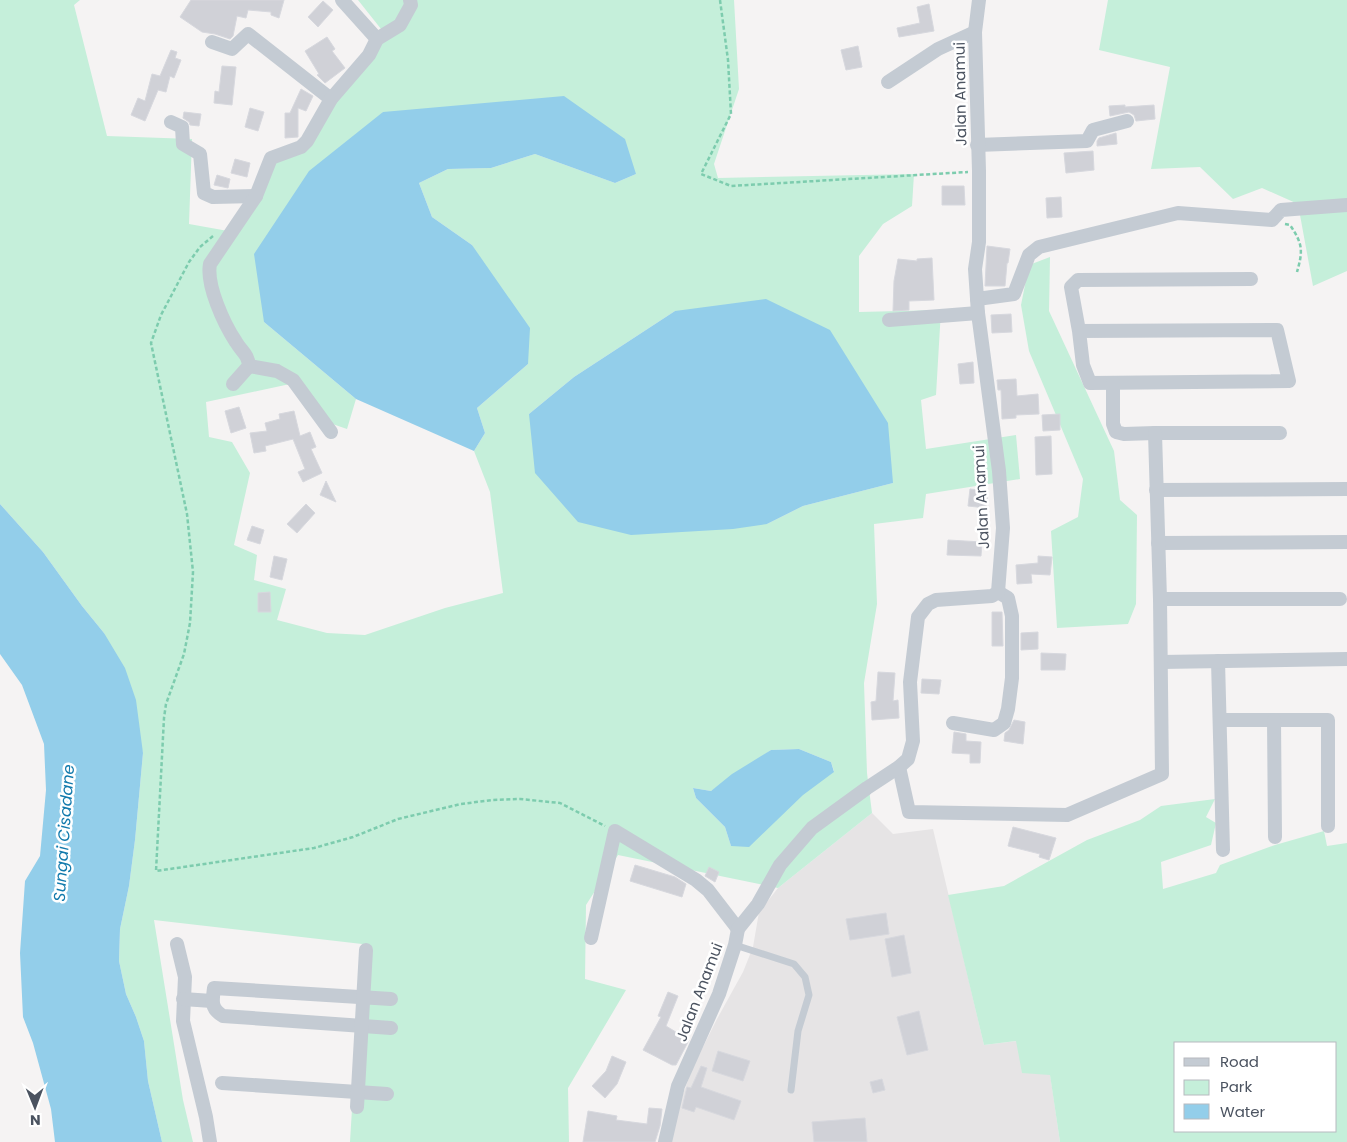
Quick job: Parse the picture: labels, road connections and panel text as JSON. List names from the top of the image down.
{
  "streets": {
    "street": ["Jalan Anamui"]
  },
  "water": ["Sungai Cisadane"],
  "legend": ["Road", "Park", "Water"],
  "north": "bottom"
}
